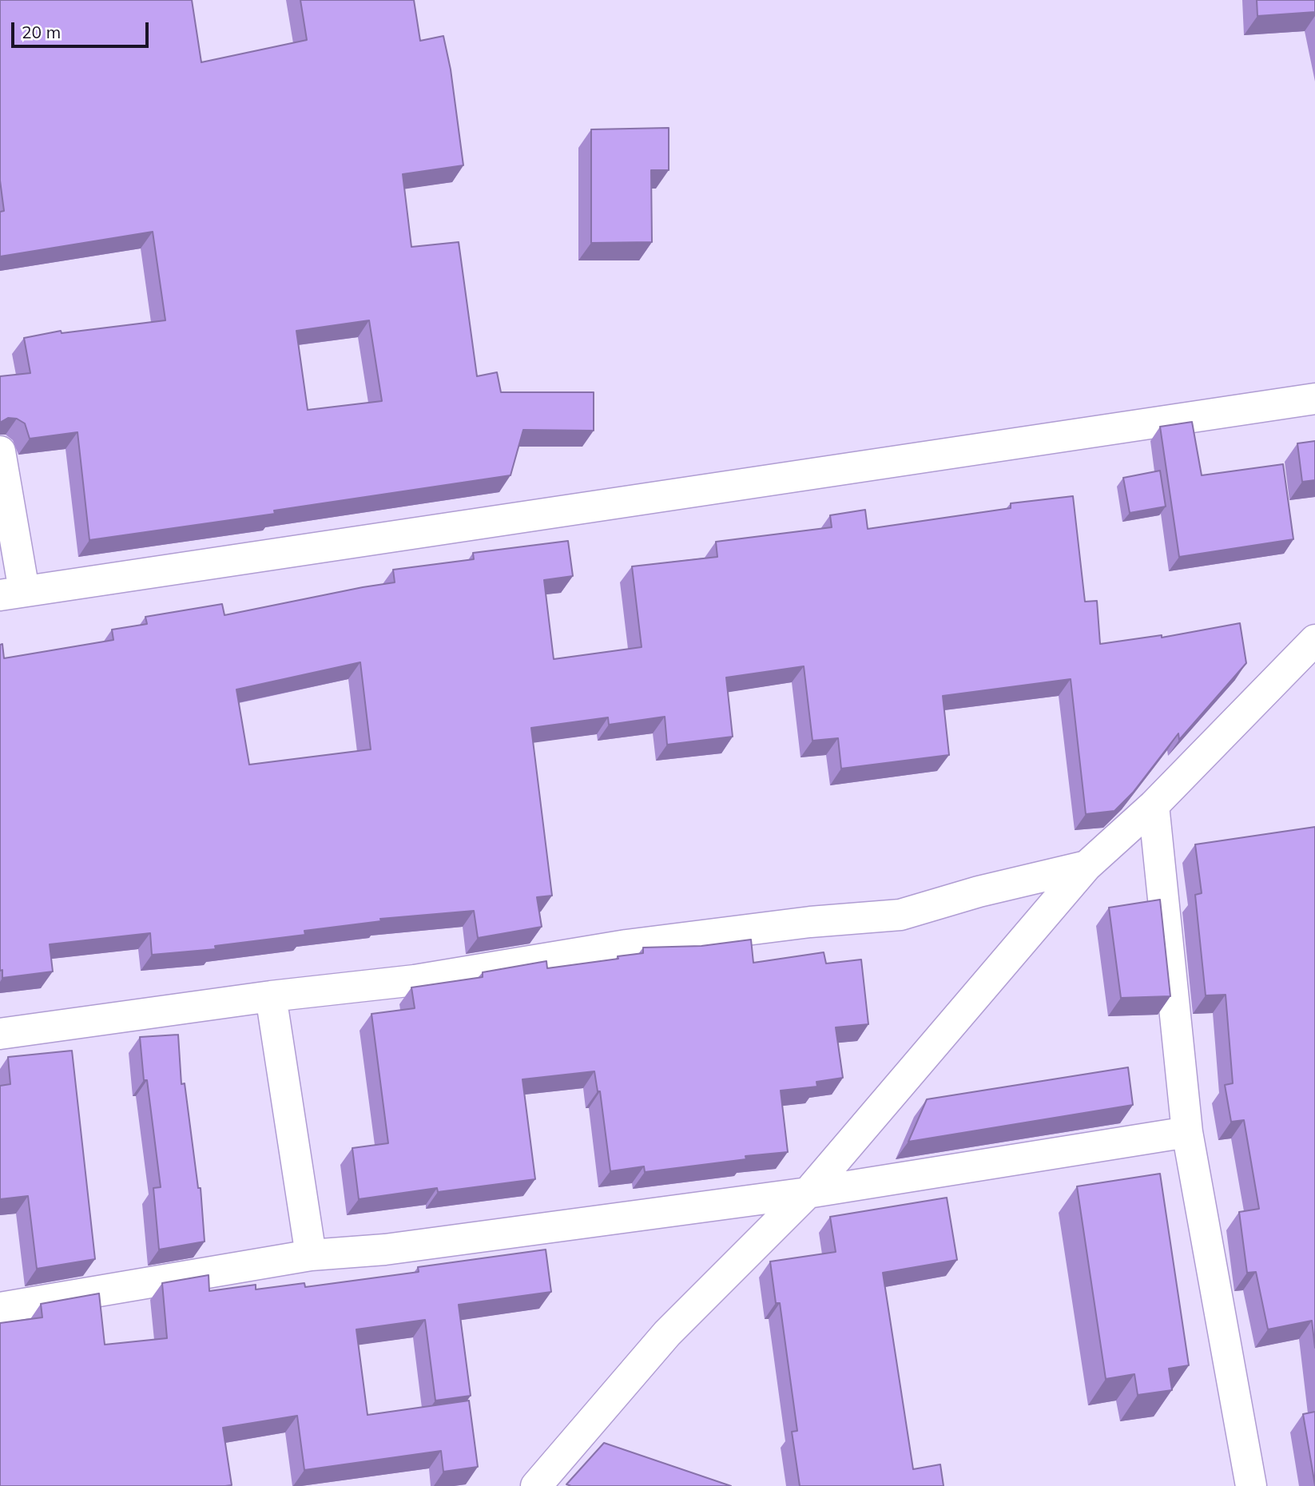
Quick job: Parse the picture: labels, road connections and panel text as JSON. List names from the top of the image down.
{
  "scale_bar": "20 m"
}
